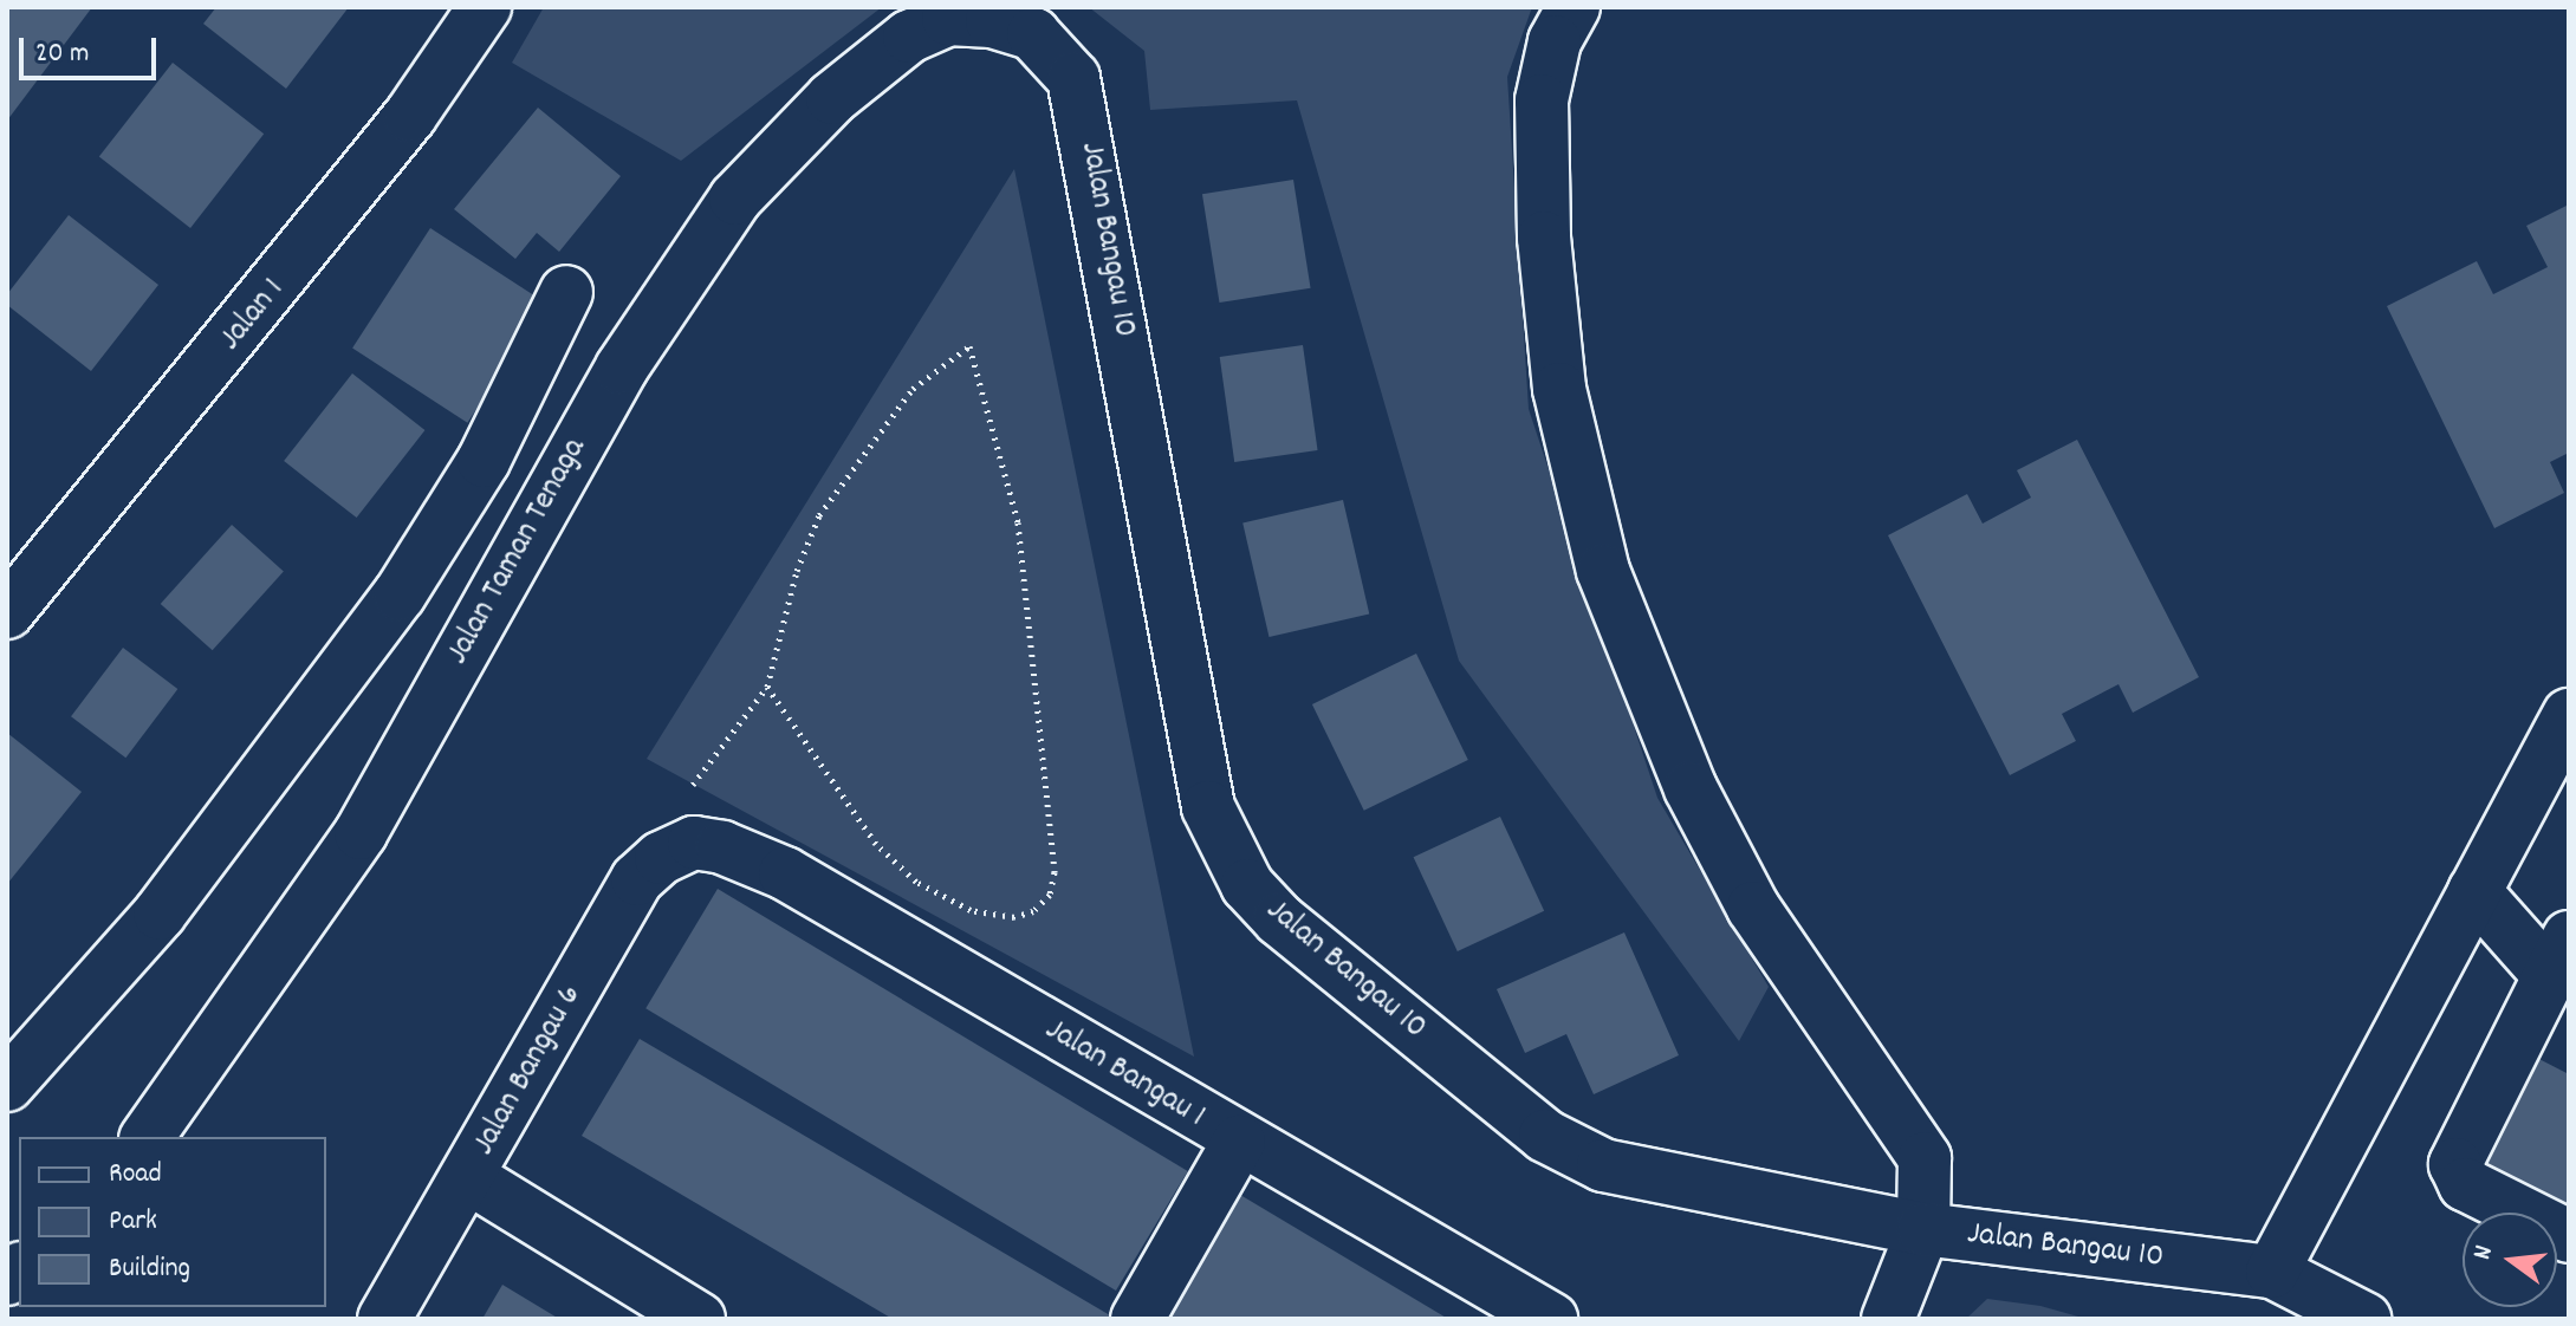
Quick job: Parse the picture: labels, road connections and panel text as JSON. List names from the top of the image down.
{
  "streets": {
    "street": [
      "Jalan Bangau 10",
      "Jalan 1",
      "Jalan Taman Tenaga",
      "Jalan Bangau 6",
      "Jalan Bangau 1"
    ]
  },
  "crossings": [
    ["Jalan Bangau 10", "Jalan Taman Tenaga"],
    ["Jalan Bangau 6", "Jalan Bangau 1"]
  ],
  "legend": ["Road", "Park", "Building"],
  "scale_bar": "20 m",
  "north": "left"
}
